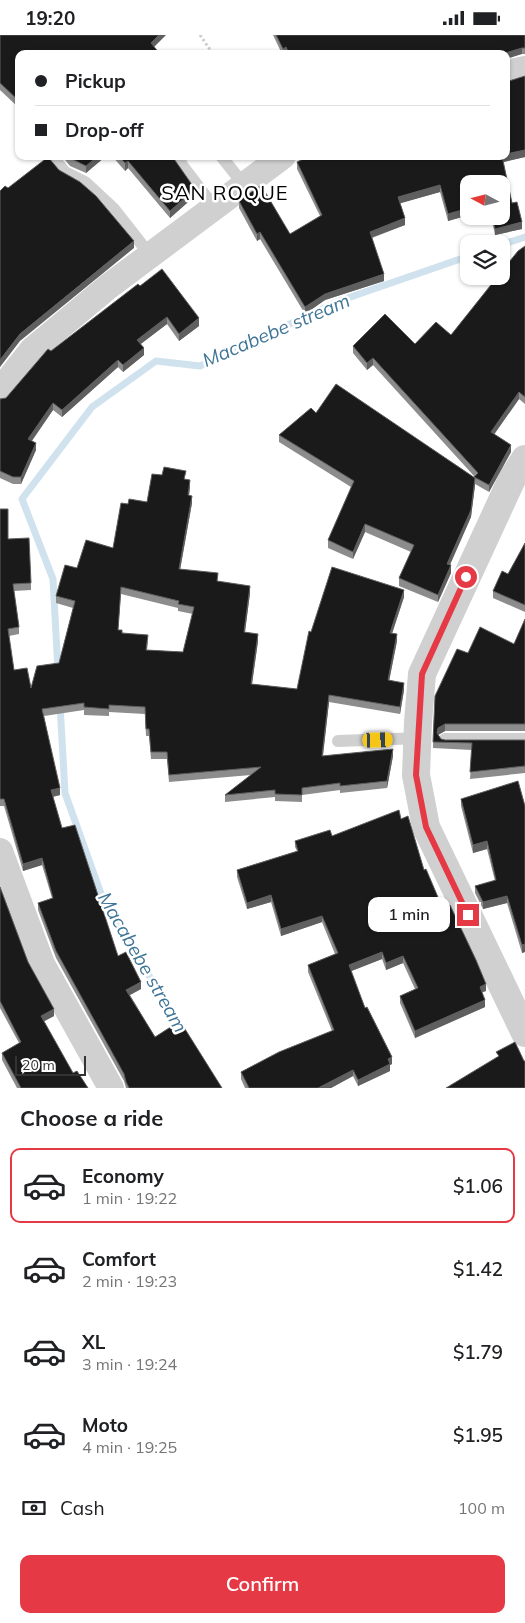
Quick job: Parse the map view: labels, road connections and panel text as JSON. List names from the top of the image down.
{
  "districts": ["SAN ROQUE"],
  "water": ["Macabebe stream"],
  "scale_bar": "20 m",
  "north": "left",
  "page": {
    "status": "19:20",
    "banner": ["Pickup", "Drop-off"],
    "bubble": "1 min",
    "scale": "20 m",
    "heading": "Choose a ride",
    "list": [
      {
        "name": "Economy",
        "note": "1 min · 19:22",
        "value": "$1.06"
      },
      {
        "name": "Comfort",
        "note": "2 min · 19:23",
        "value": "$1.42"
      },
      {
        "name": "XL",
        "note": "3 min · 19:24",
        "value": "$1.79"
      },
      {
        "name": "Moto",
        "note": "4 min · 19:25",
        "value": "$1.95"
      }
    ],
    "pay": ["Cash", "100 m"],
    "buttons": "Confirm"
  }
}
